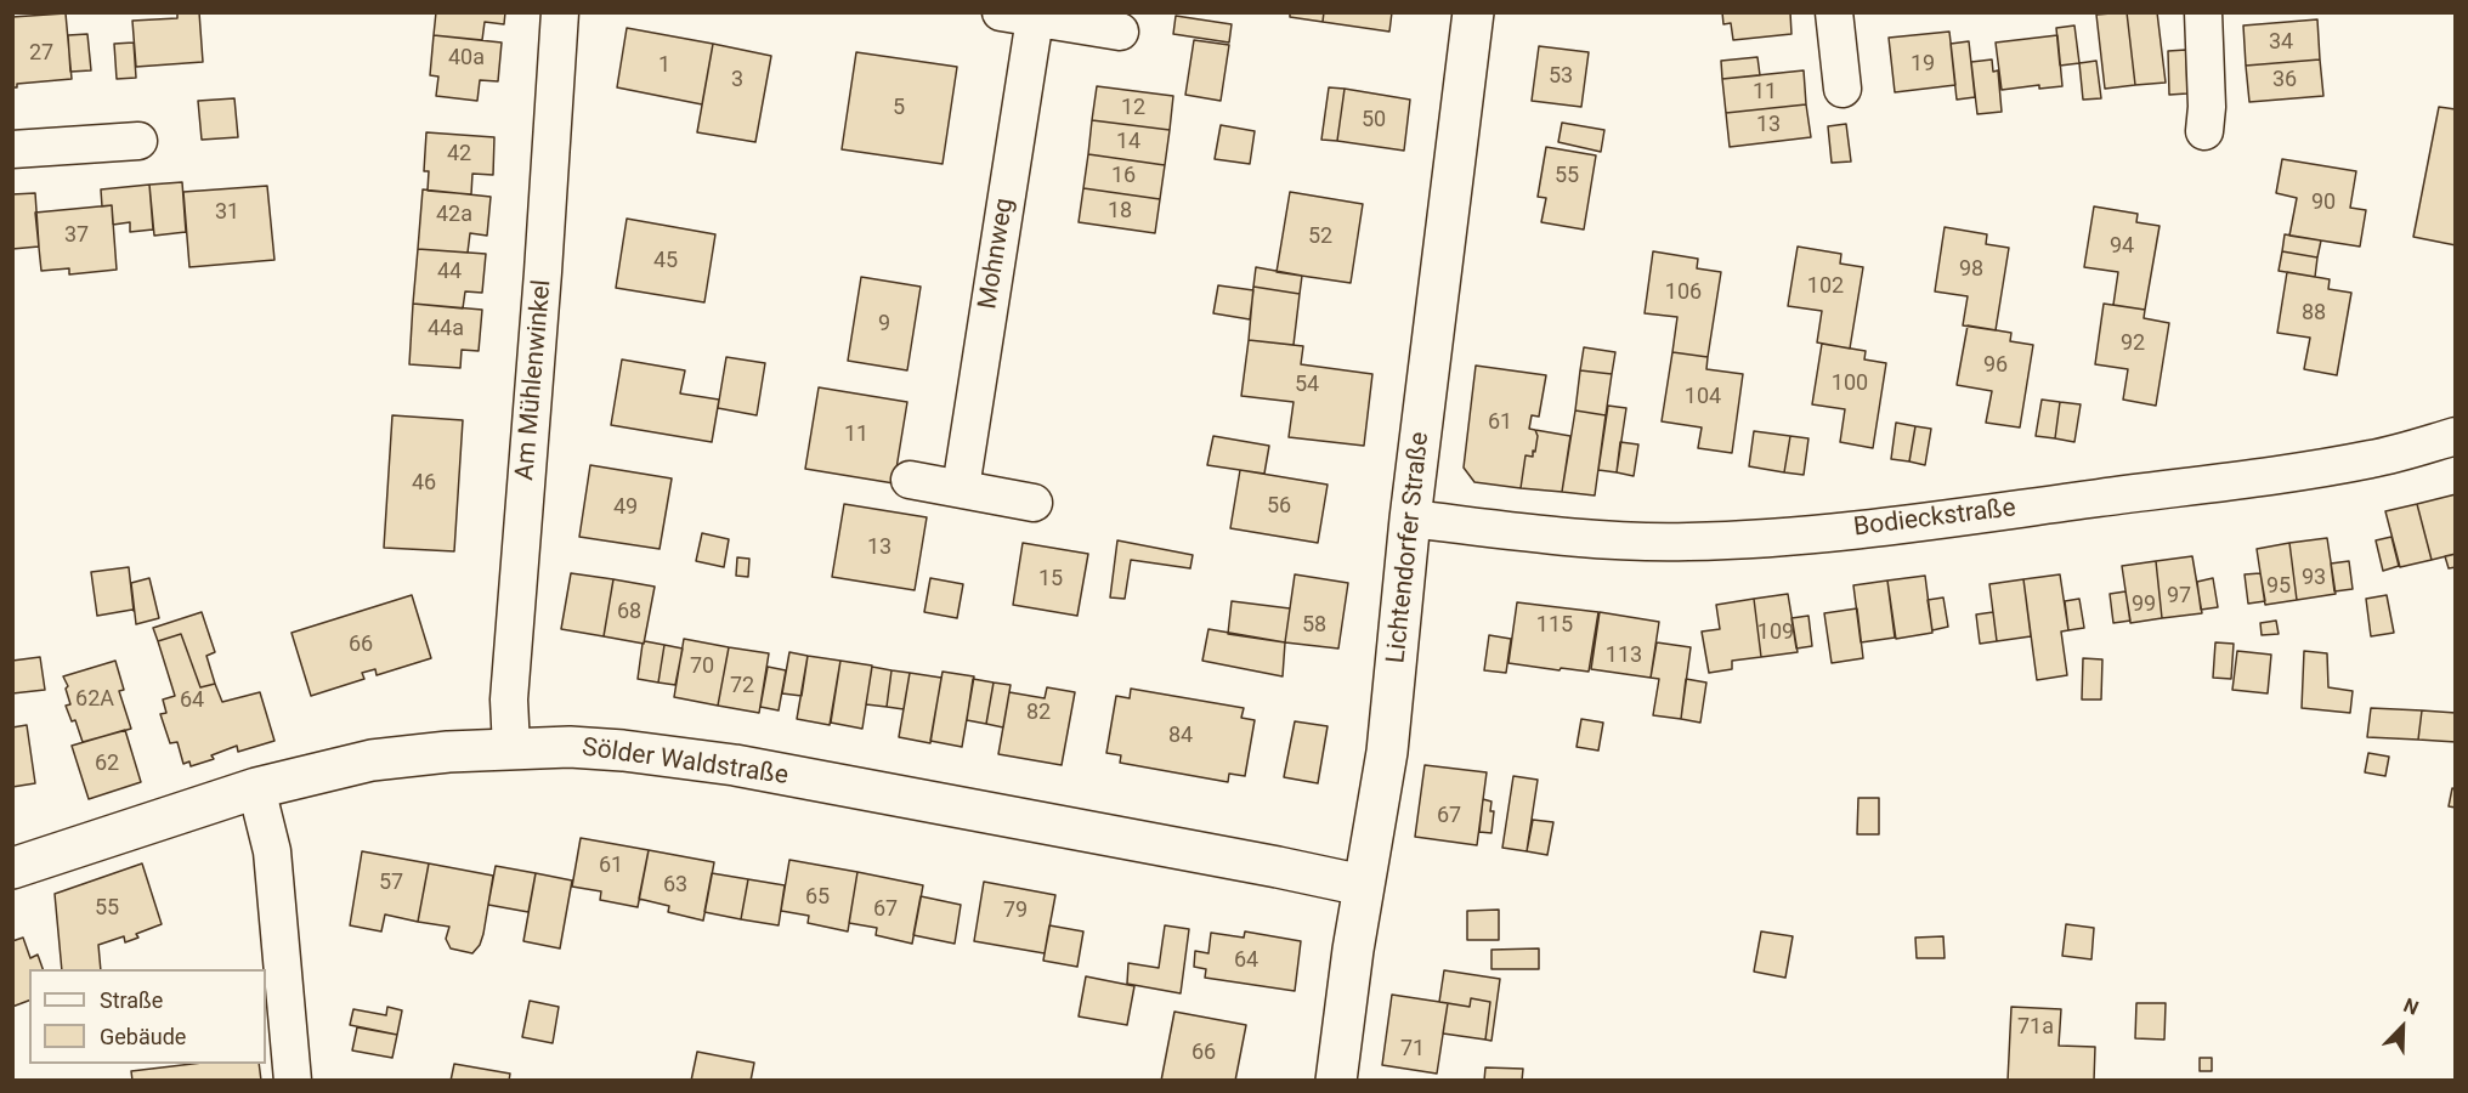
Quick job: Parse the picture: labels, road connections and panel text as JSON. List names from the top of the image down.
{
  "streets": {
    "street": [
      "Mohnweg",
      "Am Mühlenwinkel",
      "Bodieckstraße",
      "Lichtendorfer Straße",
      "Sölder Waldstraße"
    ]
  },
  "crossings": [
    ["Am Mühlenwinkel", "Sölder Waldstraße"],
    ["Bodieckstraße", "Lichtendorfer Straße"],
    ["Lichtendorfer Straße", "Sölder Waldstraße"]
  ],
  "house_numbers": [
    "34",
    "27",
    "40a",
    "19",
    "1",
    "53",
    "3",
    "36",
    "11",
    "5",
    "12",
    "50",
    "13",
    "14",
    "42",
    "16",
    "55",
    "90",
    "18",
    "31",
    "42a",
    "37",
    "52",
    "94",
    "45",
    "98",
    "44",
    "102",
    "106",
    "88",
    "9",
    "44a",
    "92",
    "96",
    "100",
    "54",
    "104",
    "61",
    "11",
    "46",
    "56",
    "49",
    "13",
    "93",
    "15",
    "95",
    "97",
    "99",
    "68",
    "58",
    "115",
    "109",
    "66",
    "113",
    "70",
    "72",
    "62A",
    "64",
    "82",
    "84",
    "62",
    "67",
    "61",
    "57",
    "63",
    "65",
    "55",
    "67",
    "79",
    "64",
    "71a",
    "71",
    "66"
  ],
  "legend": ["Straße", "Gebäude"],
  "north": "top right"
}
